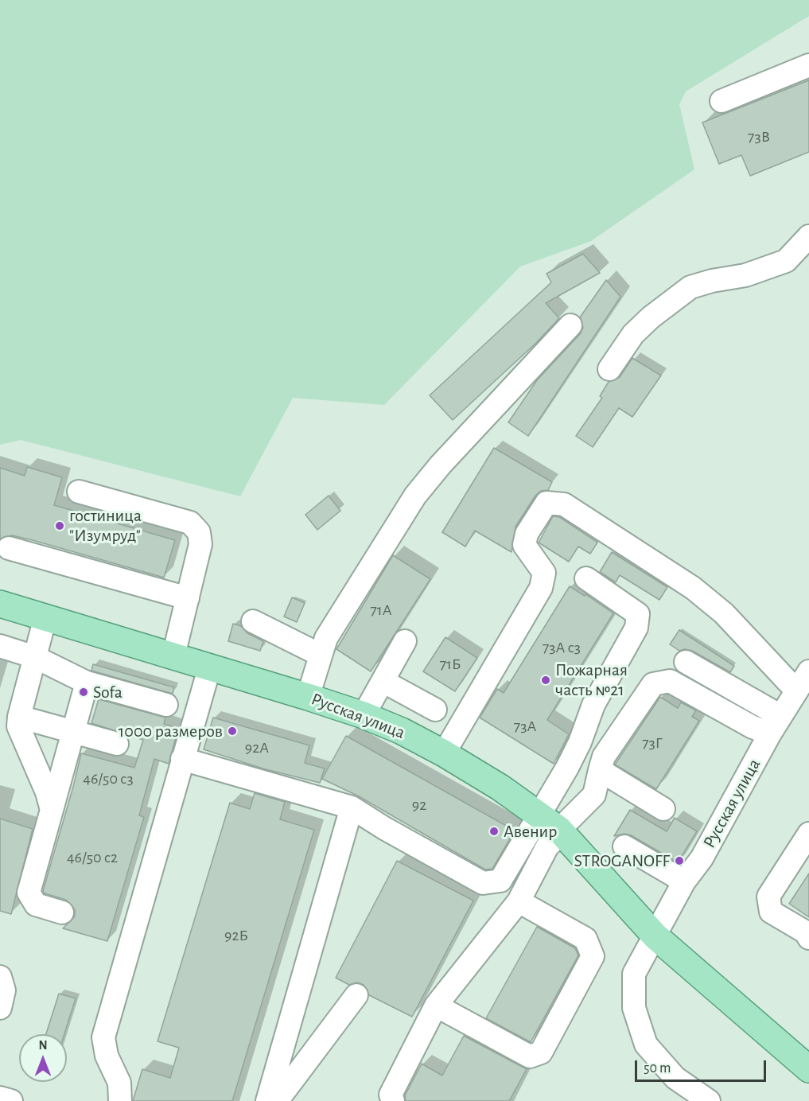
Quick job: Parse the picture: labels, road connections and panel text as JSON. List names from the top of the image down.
{
  "streets": {
    "main road": ["Русская улица"]
  },
  "places": [
    "гостиница \"Изумруд\"",
    "Пожарная часть №21",
    "Sofa",
    "1000 размеров",
    "Авенир",
    "STROGANOFF"
  ],
  "house_numbers": [
    "73В",
    "71А",
    "73А с3",
    "71Б",
    "73А",
    "73Г",
    "92А",
    "46/50 с3",
    "92",
    "46/50 с2",
    "92Б"
  ],
  "scale_bar": "50 m",
  "north": "top"
}
